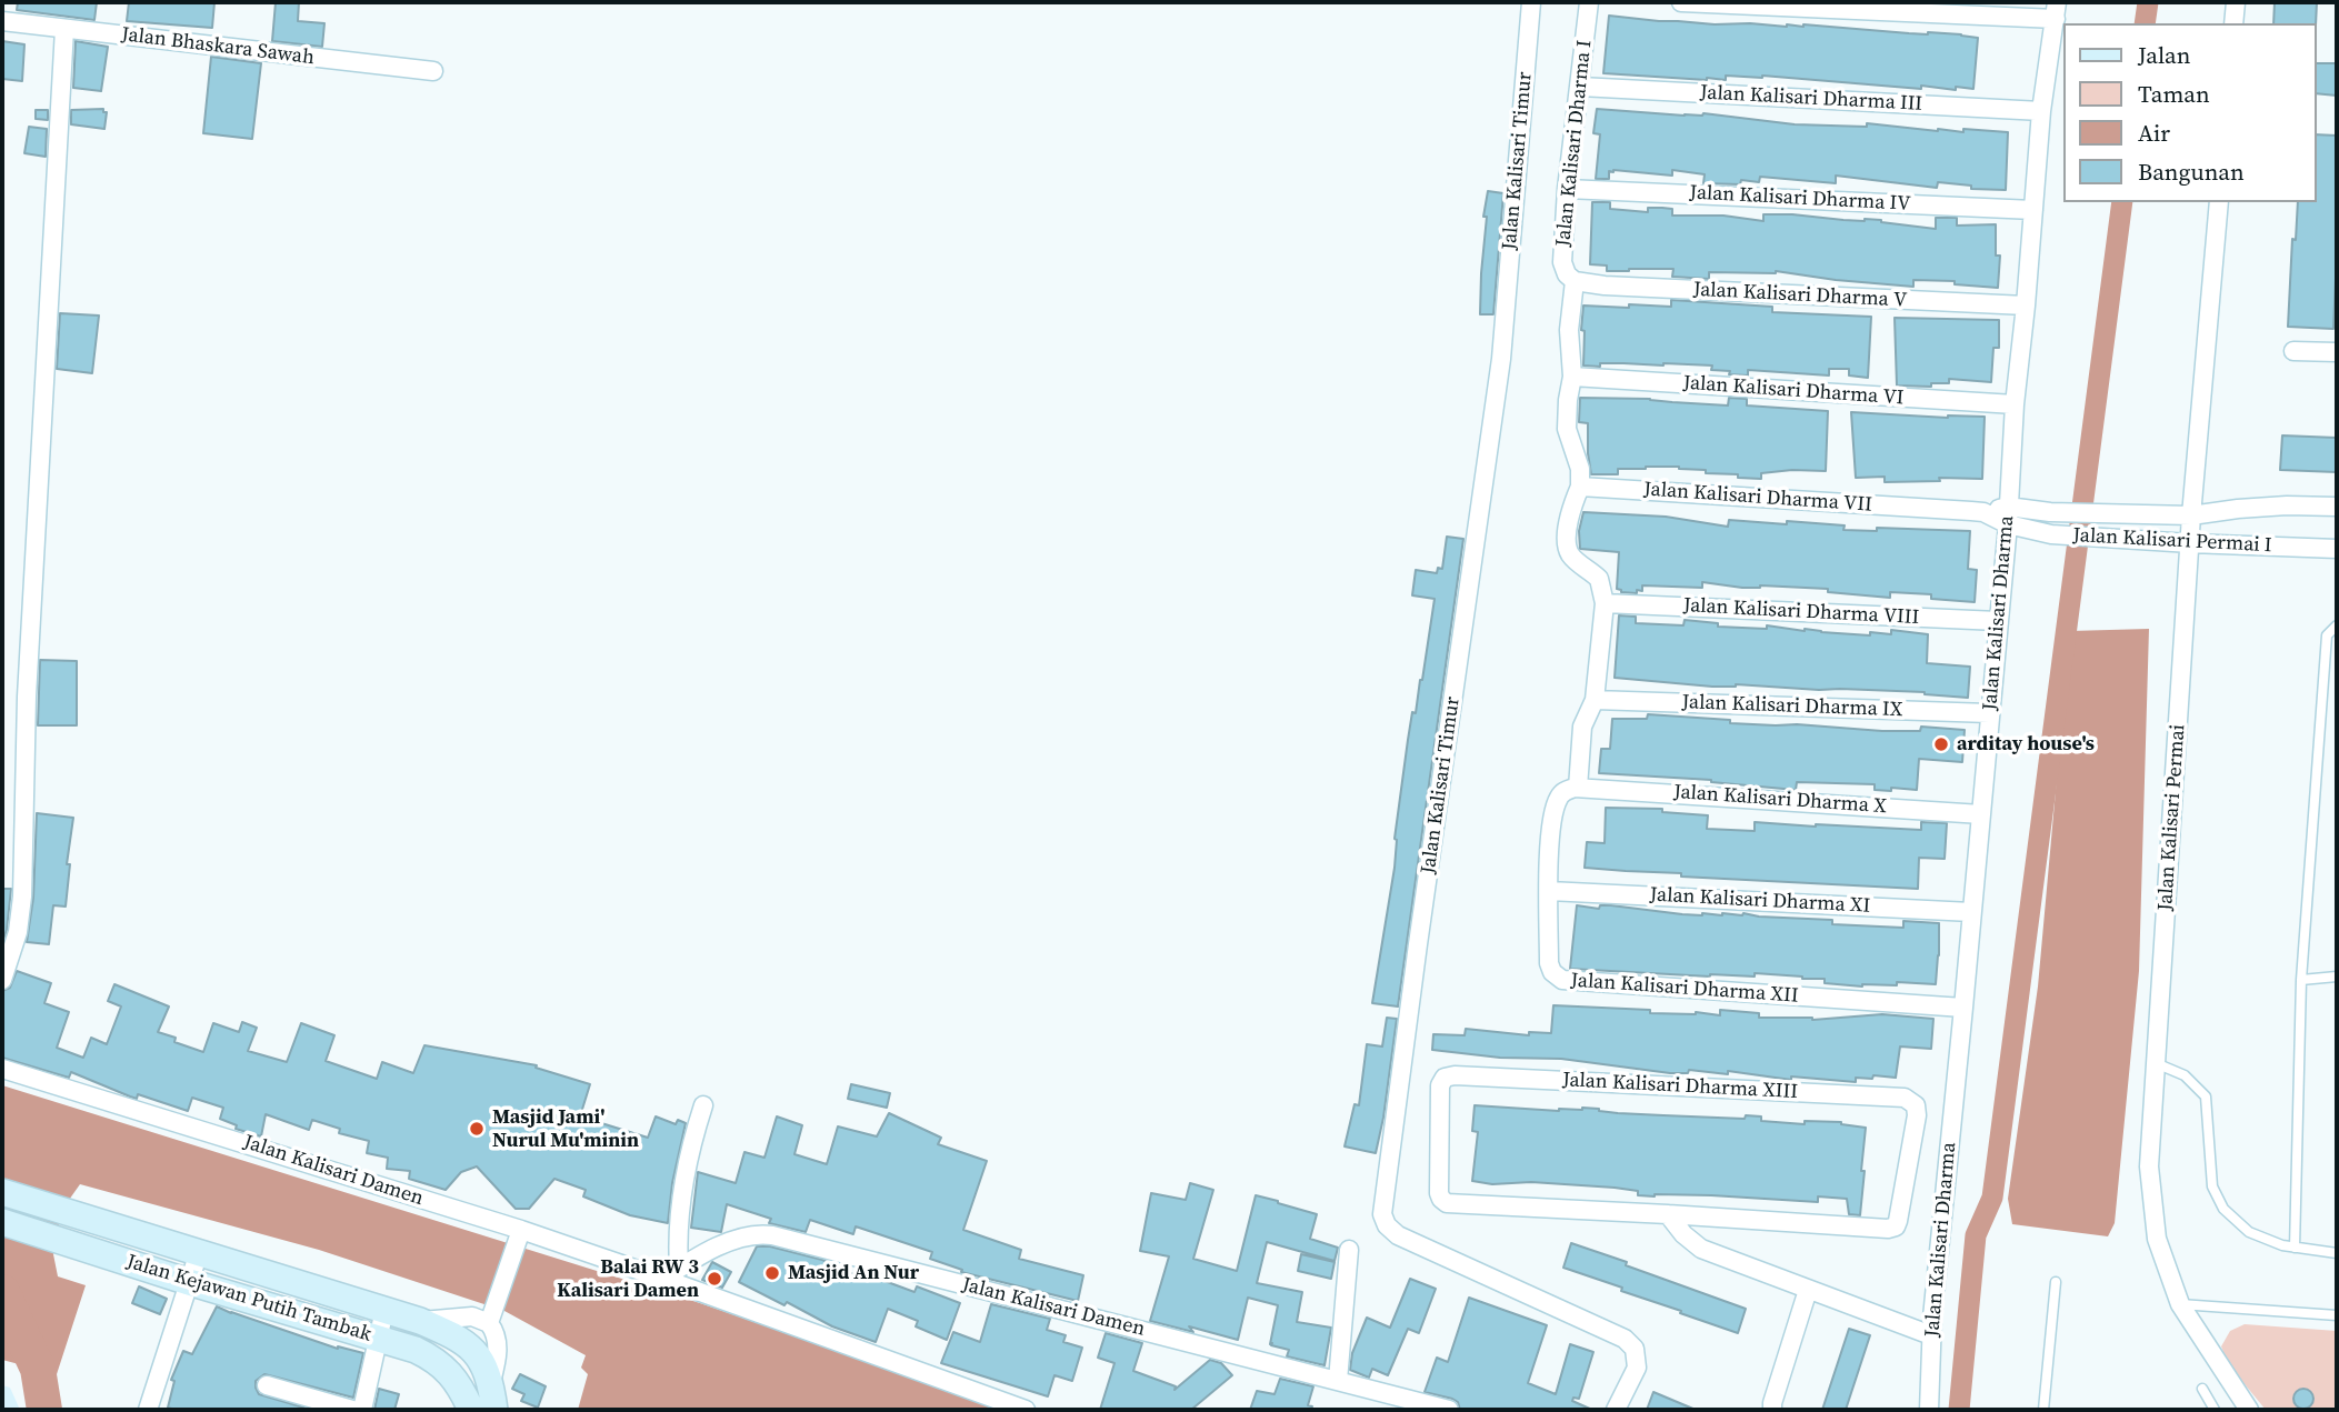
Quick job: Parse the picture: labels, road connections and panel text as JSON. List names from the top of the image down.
{
  "streets": {
    "street": [
      "Jalan Bhaskara Sawah",
      "Jalan Kalisari Dharma III",
      "Jalan Kalisari Dharma I",
      "Jalan Kalisari Timur",
      "Jalan Kalisari Dharma IV",
      "Jalan Kalisari Dharma V",
      "Jalan Kalisari Dharma VI",
      "Jalan Kalisari Dharma VII",
      "Jalan Kalisari Permai I",
      "Jalan Kalisari Dharma VIII",
      "Jalan Kalisari Dharma",
      "Jalan Kalisari Dharma IX",
      "Jalan Kalisari Dharma X",
      "Jalan Kalisari Permai",
      "Jalan Kalisari Dharma XI",
      "Jalan Kalisari Dharma XII",
      "Jalan Kalisari Dharma XIII",
      "Jalan Kalisari Damen",
      "Jalan Kejawan Putih Tambak"
    ]
  },
  "crossings": [
    ["Jalan Kalisari Dharma III", "Jalan Kalisari Dharma I"],
    ["Jalan Kalisari Dharma III", "Jalan Kalisari Dharma"],
    ["Jalan Kalisari Dharma I", "Jalan Kalisari Dharma IV"],
    ["Jalan Kalisari Dharma I", "Jalan Kalisari Dharma V"],
    ["Jalan Kalisari Dharma IV", "Jalan Kalisari Dharma"],
    ["Jalan Kalisari Dharma V", "Jalan Kalisari Dharma"],
    ["Jalan Kalisari Dharma VI", "Jalan Kalisari Dharma"],
    ["Jalan Kalisari Dharma VII", "Jalan Kalisari Permai I"],
    ["Jalan Kalisari Dharma VII", "Jalan Kalisari Dharma"],
    ["Jalan Kalisari Permai I", "Jalan Kalisari Dharma"],
    ["Jalan Kalisari Permai I", "Jalan Kalisari Permai"],
    ["Jalan Kalisari Dharma VIII", "Jalan Kalisari Dharma"],
    ["Jalan Kalisari Dharma", "Jalan Kalisari Dharma IX"],
    ["Jalan Kalisari Dharma", "Jalan Kalisari Dharma X"],
    ["Jalan Kalisari Dharma", "Jalan Kalisari Dharma XI"],
    ["Jalan Kalisari Dharma", "Jalan Kalisari Dharma XII"],
    ["Jalan Kalisari Dharma X", "Jalan Kalisari Dharma XII"],
    ["Jalan Kalisari Dharma XI", "Jalan Kalisari Dharma XII"],
    ["Jalan Kalisari Damen", "Jalan Kejawan Putih Tambak"]
  ],
  "places": [
    "arditay house's",
    "Masjid Jami' Nurul Mu'minin",
    "Masjid An Nur",
    "Balai RW 3 Kalisari Damen"
  ],
  "legend": [
    "Jalan",
    "Taman",
    "Air",
    "Bangunan"
  ]
}
